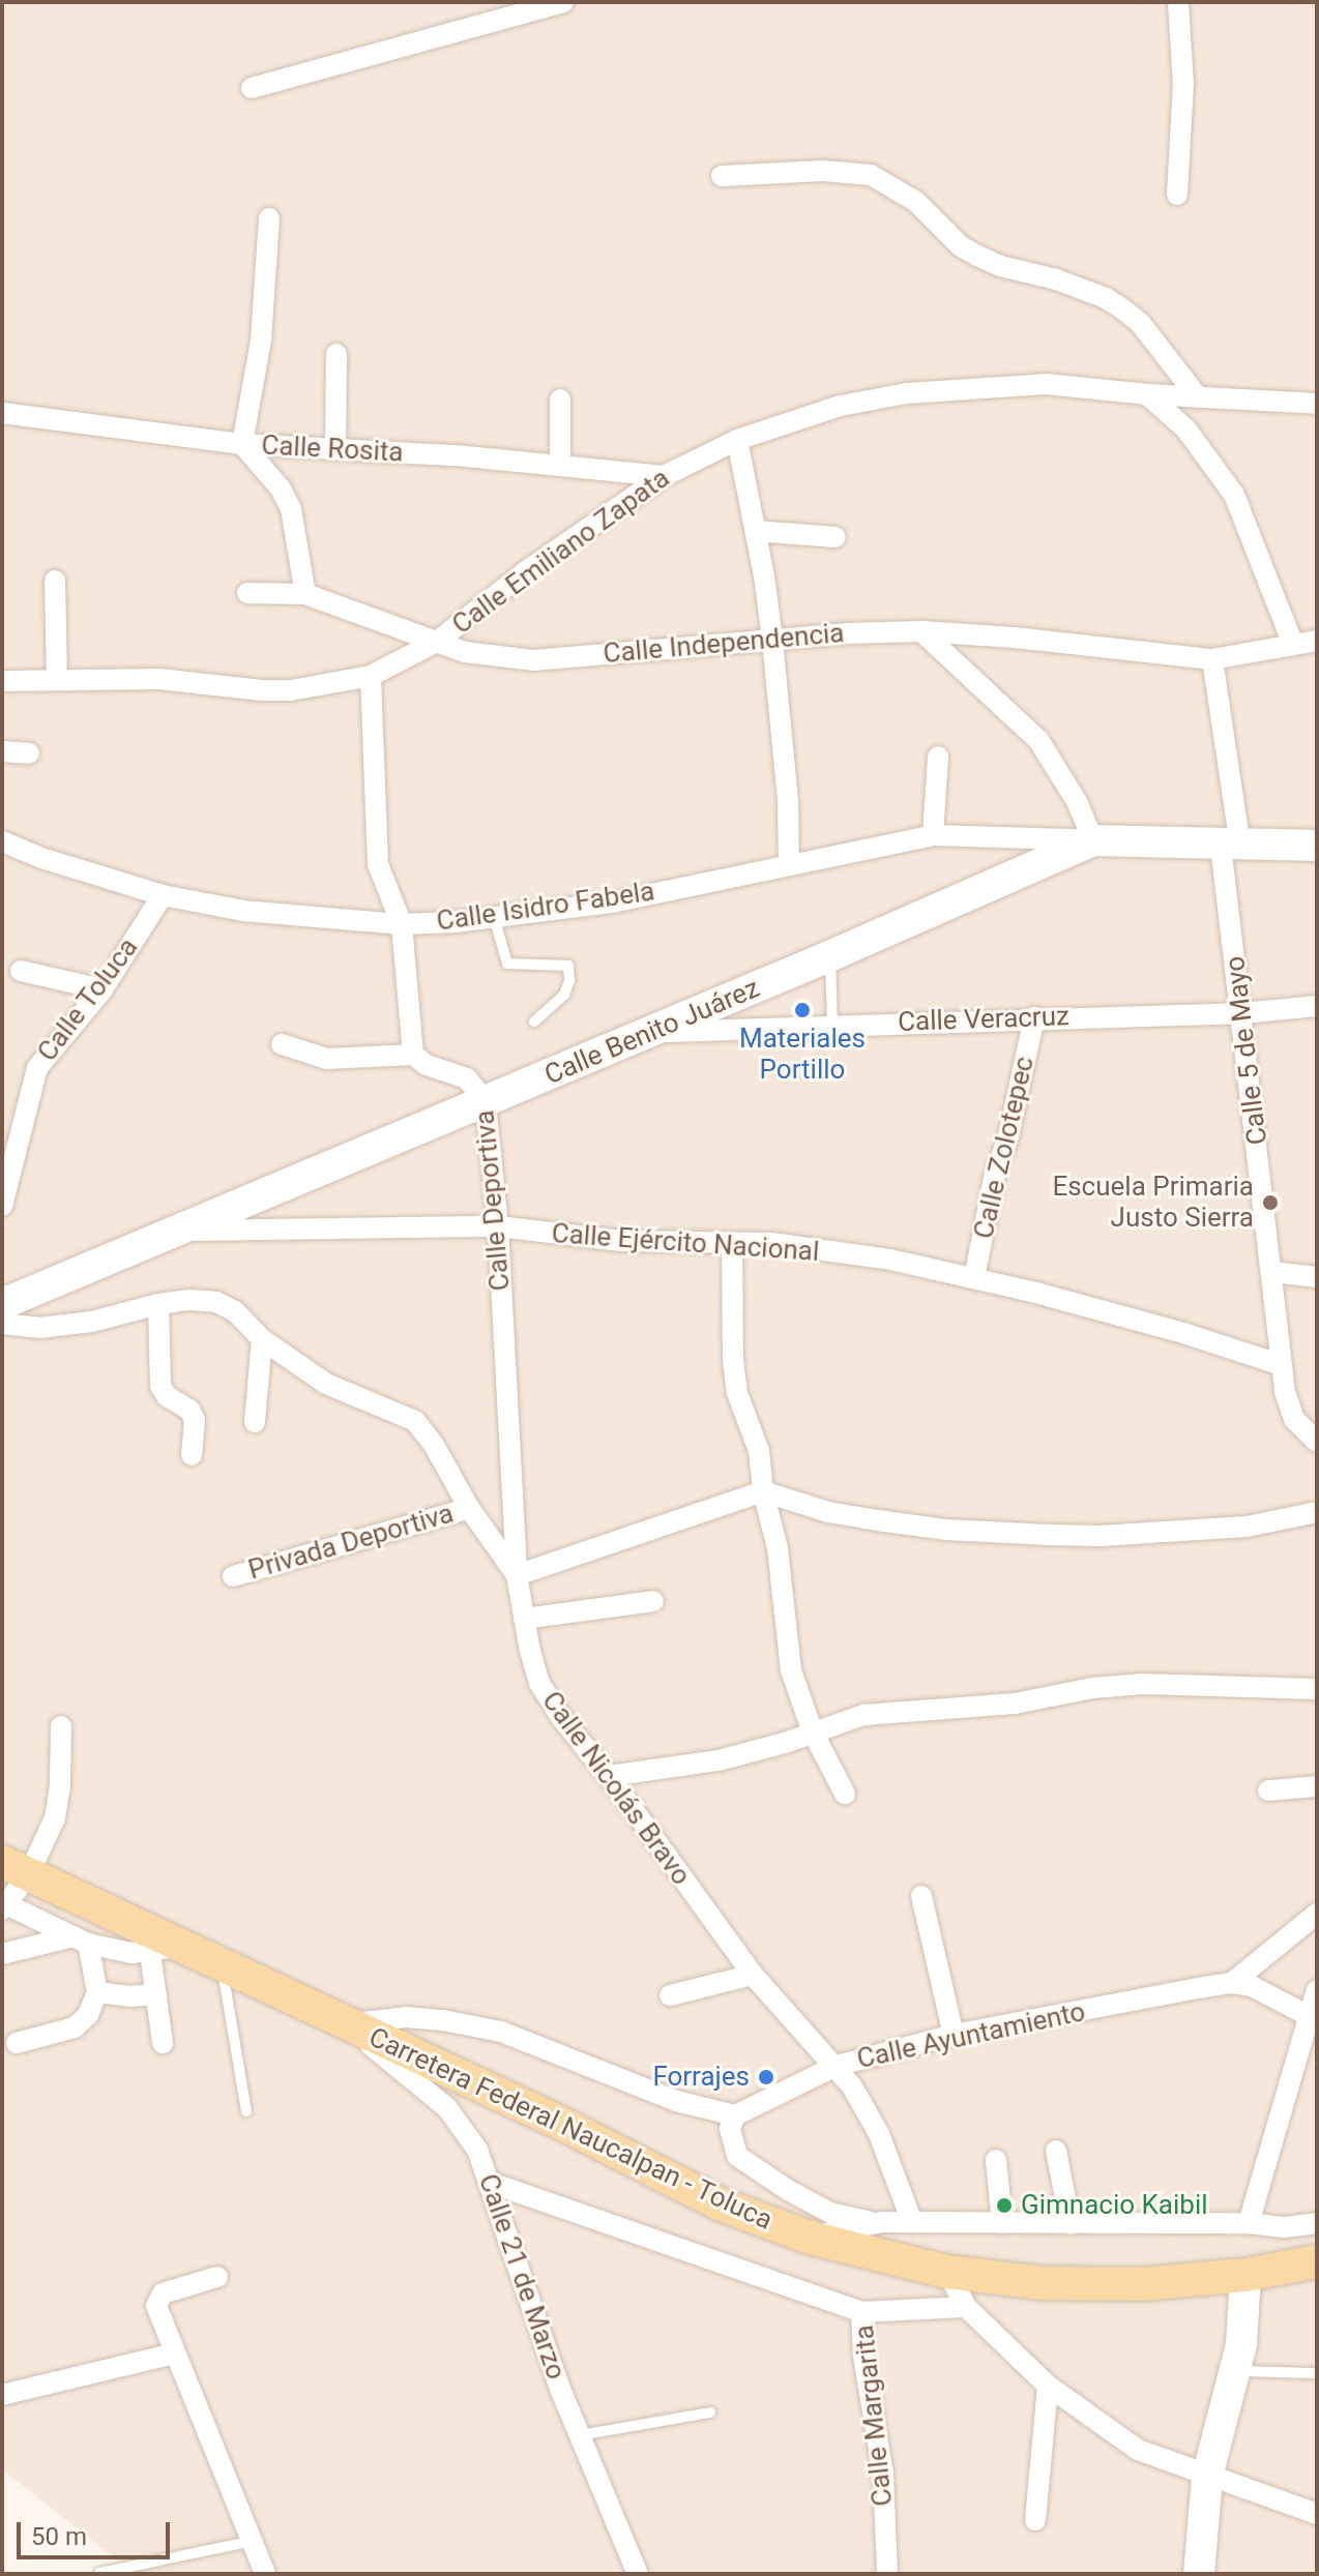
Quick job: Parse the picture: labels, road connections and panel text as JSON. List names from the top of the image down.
{
  "streets": {
    "main road": ["Calle Benito Juárez", "Carretera Federal Naucalpan - Toluca"],
    "street": [
      "Calle Rosita",
      "Calle Emiliano Zapata",
      "Calle Independencia",
      "Calle Isidro Fabela",
      "Calle Toluca",
      "Calle Veracruz",
      "Calle 5 de Mayo",
      "Calle Zolotepec",
      "Calle Deportiva",
      "Calle Ejército Nacional",
      "Privada Deportiva",
      "Calle Nicolás Bravo",
      "Calle Ayuntamiento",
      "Calle 21 de Marzo",
      "Calle Margarita"
    ]
  },
  "crossings": [
    ["Calle Rosita", "Calle Emiliano Zapata"],
    ["Calle Emiliano Zapata", "Calle Independencia"],
    ["Calle Isidro Fabela", "Calle Toluca"],
    ["Calle Isidro Fabela", "Calle Benito Juárez"],
    ["Calle Veracruz", "Calle Benito Juárez"],
    ["Calle Veracruz", "Calle 5 de Mayo"],
    ["Calle Veracruz", "Calle Zolotepec"],
    ["Calle Benito Juárez", "Calle 5 de Mayo"],
    ["Calle Benito Juárez", "Calle Deportiva"],
    ["Calle Benito Juárez", "Calle Ejército Nacional"],
    ["Calle 5 de Mayo", "Calle Ejército Nacional"],
    ["Calle Zolotepec", "Calle Ejército Nacional"],
    ["Calle Deportiva", "Calle Ejército Nacional"],
    ["Calle Deportiva", "Calle Nicolás Bravo"],
    ["Privada Deportiva", "Calle Nicolás Bravo"],
    ["Calle Nicolás Bravo", "Calle Ayuntamiento"],
    ["Carretera Federal Naucalpan - Toluca", "Calle 21 de Marzo"]
  ],
  "places": [
    "Materiales Portillo",
    "Escuela Primaria Justo Sierra",
    "Forrajes",
    "Gimnacio Kaibil"
  ],
  "scale_bar": "50 m"
}
